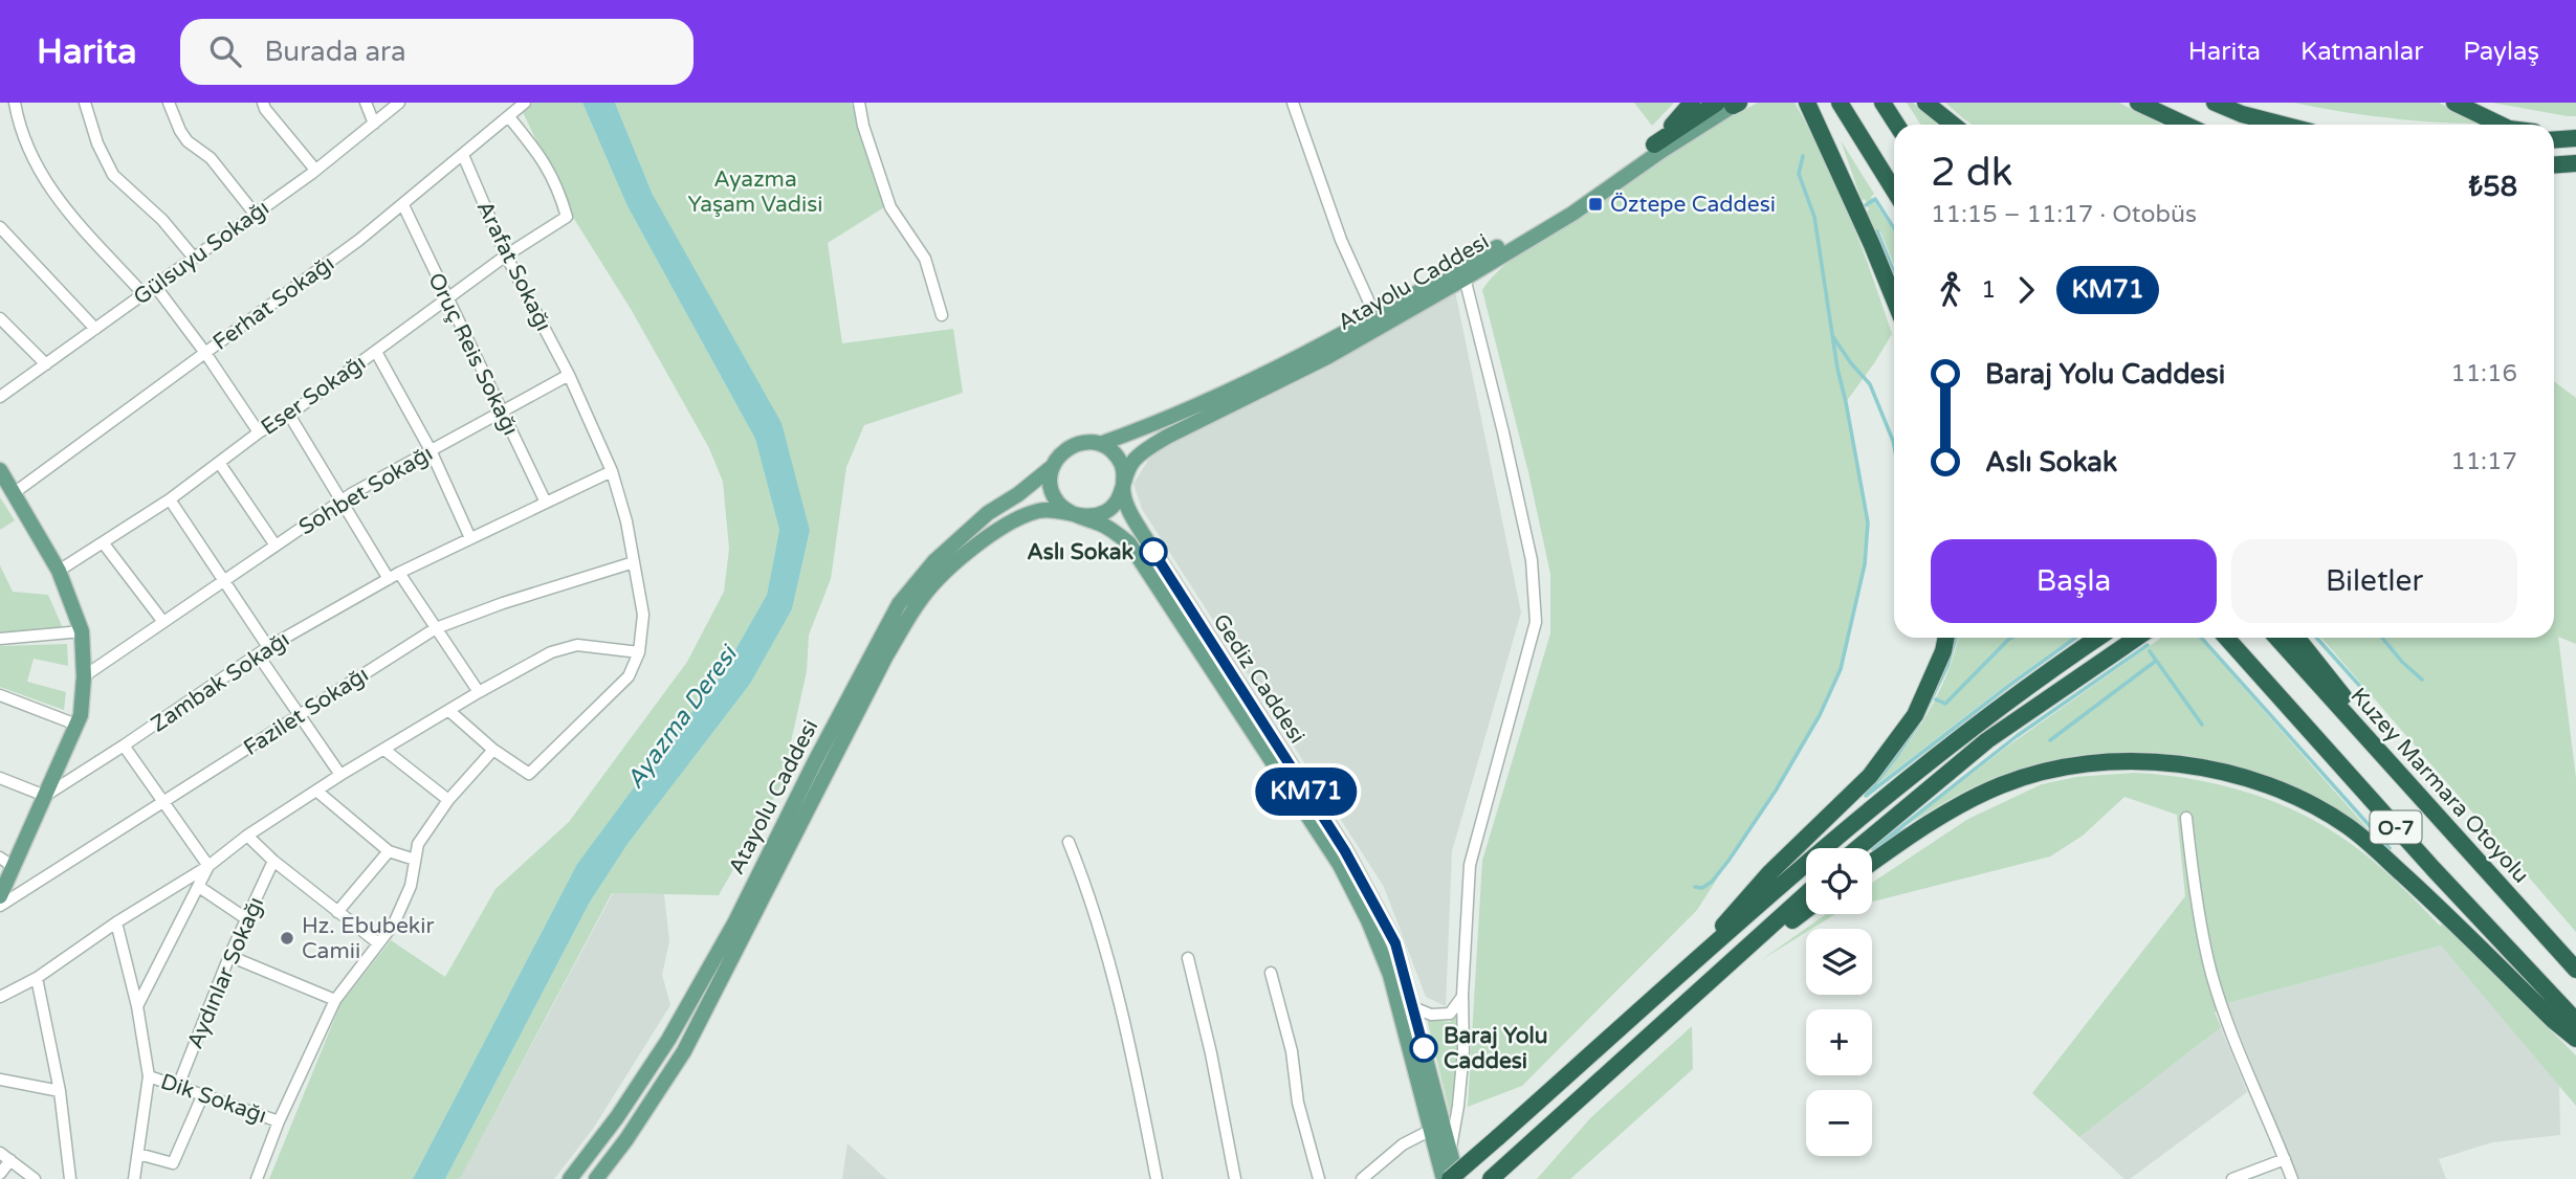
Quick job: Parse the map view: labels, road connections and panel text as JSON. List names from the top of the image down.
{
  "streets": {
    "highway": ["Kuzey Marmara Otoyolu", "O-7"],
    "main road": ["Atayolu Caddesi", "Gediz Caddesi"],
    "street": [
      "Gülsuyu Sokağı",
      "Arafat Sokağı",
      "Ferhat Sokağı",
      "Oruç Reis Sokağı",
      "Eser Sokağı",
      "Sohbet Sokağı",
      "Zambak Sokağı",
      "Fazilet Sokağı",
      "Aydınlar Sokağı",
      "Dik Sokağı"
    ]
  },
  "crossings": [
    ["Arafat Sokağı", "Ferhat Sokağı"],
    ["Arafat Sokağı", "Eser Sokağı"],
    ["Arafat Sokağı", "Sohbet Sokağı"],
    ["Atayolu Caddesi", "Gediz Caddesi"],
    ["Ferhat Sokağı", "Oruç Reis Sokağı"],
    ["Ferhat Sokağı", "Eser Sokağı"],
    ["Oruç Reis Sokağı", "Eser Sokağı"],
    ["Oruç Reis Sokağı", "Sohbet Sokağı"],
    ["Oruç Reis Sokağı", "Zambak Sokağı"],
    ["Aydınlar Sokağı", "Dik Sokağı"]
  ],
  "water": ["Ayazma Deresi"],
  "parks": ["Ayazma Yaşam Vadisi"],
  "places": {
    "transit": ["Öztepe Caddesi"],
    "other": ["Aslı Sokak", "Hz. Ebubekir Camii", "Baraj Yolu Caddesi"]
  },
  "lines": ["bus line KM71"],
  "page": {
    "header": "Harita",
    "search": "Burada ara",
    "nav": ["Harita", "Katmanlar", "Paylaş"],
    "on_map": "KM71",
    "heading": ["2 dk", "11:15 – 11:17 · Otobüs", "₺58"],
    "legs": ["1", "KM71"],
    "list": [
      {
        "name": "Baraj Yolu Caddesi",
        "value": "11:16"
      },
      {
        "name": "Aslı Sokak",
        "value": "11:17"
      }
    ],
    "buttons": ["Başla", "Biletler"],
    "map_buttons": ["+", "−"]
  }
}
